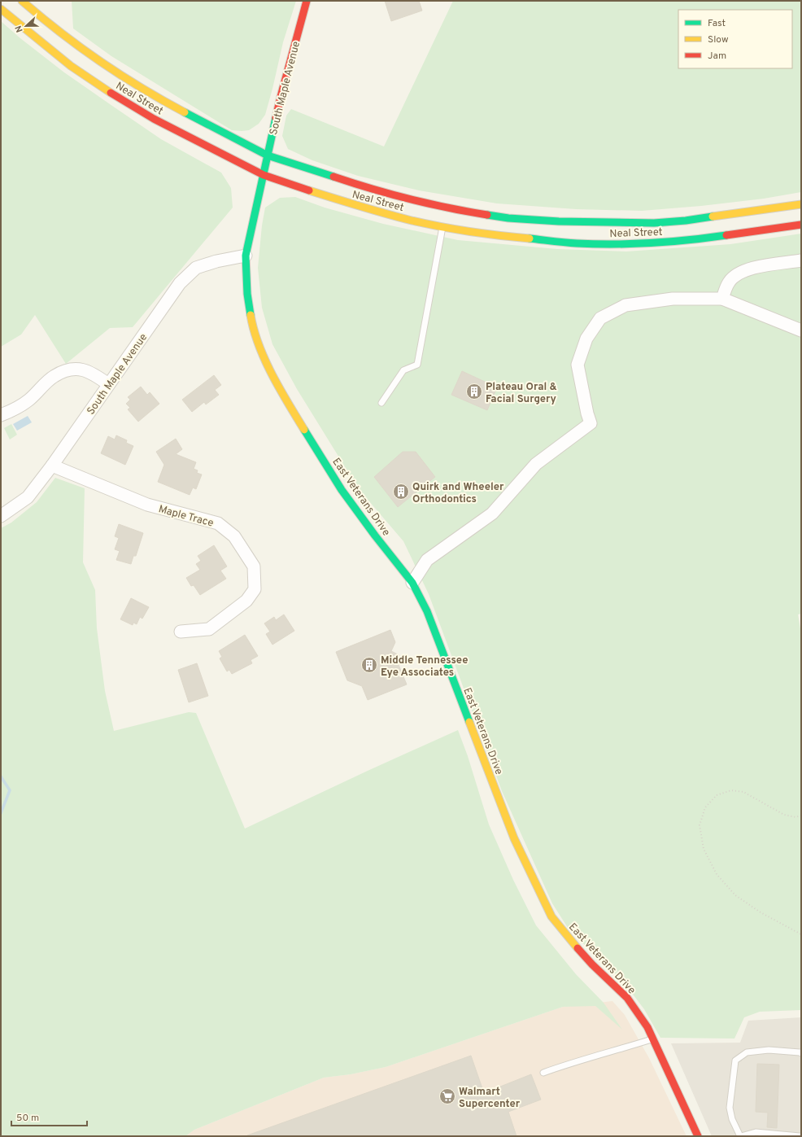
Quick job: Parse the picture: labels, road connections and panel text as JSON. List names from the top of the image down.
{
  "streets": {
    "main road": ["South Maple Avenue", "Neal Street", "East Veterans Drive"],
    "street": ["Maple Trace"]
  },
  "crossings": [
    ["South Maple Avenue", "Neal Street"],
    ["South Maple Avenue", "East Veterans Drive"],
    ["South Maple Avenue", "Maple Trace"],
    ["Neal Street", "East Veterans Drive"]
  ],
  "places": {
    "building": ["Plateau Oral & Facial Surgery", "Quirk and Wheeler Orthodontics", "Middle Tennessee Eye Associates"],
    "supermarket": ["Walmart Supercenter"]
  },
  "legend": ["Fast", "Slow", "Jam"],
  "scale_bar": "50 m",
  "north": "left"
}
